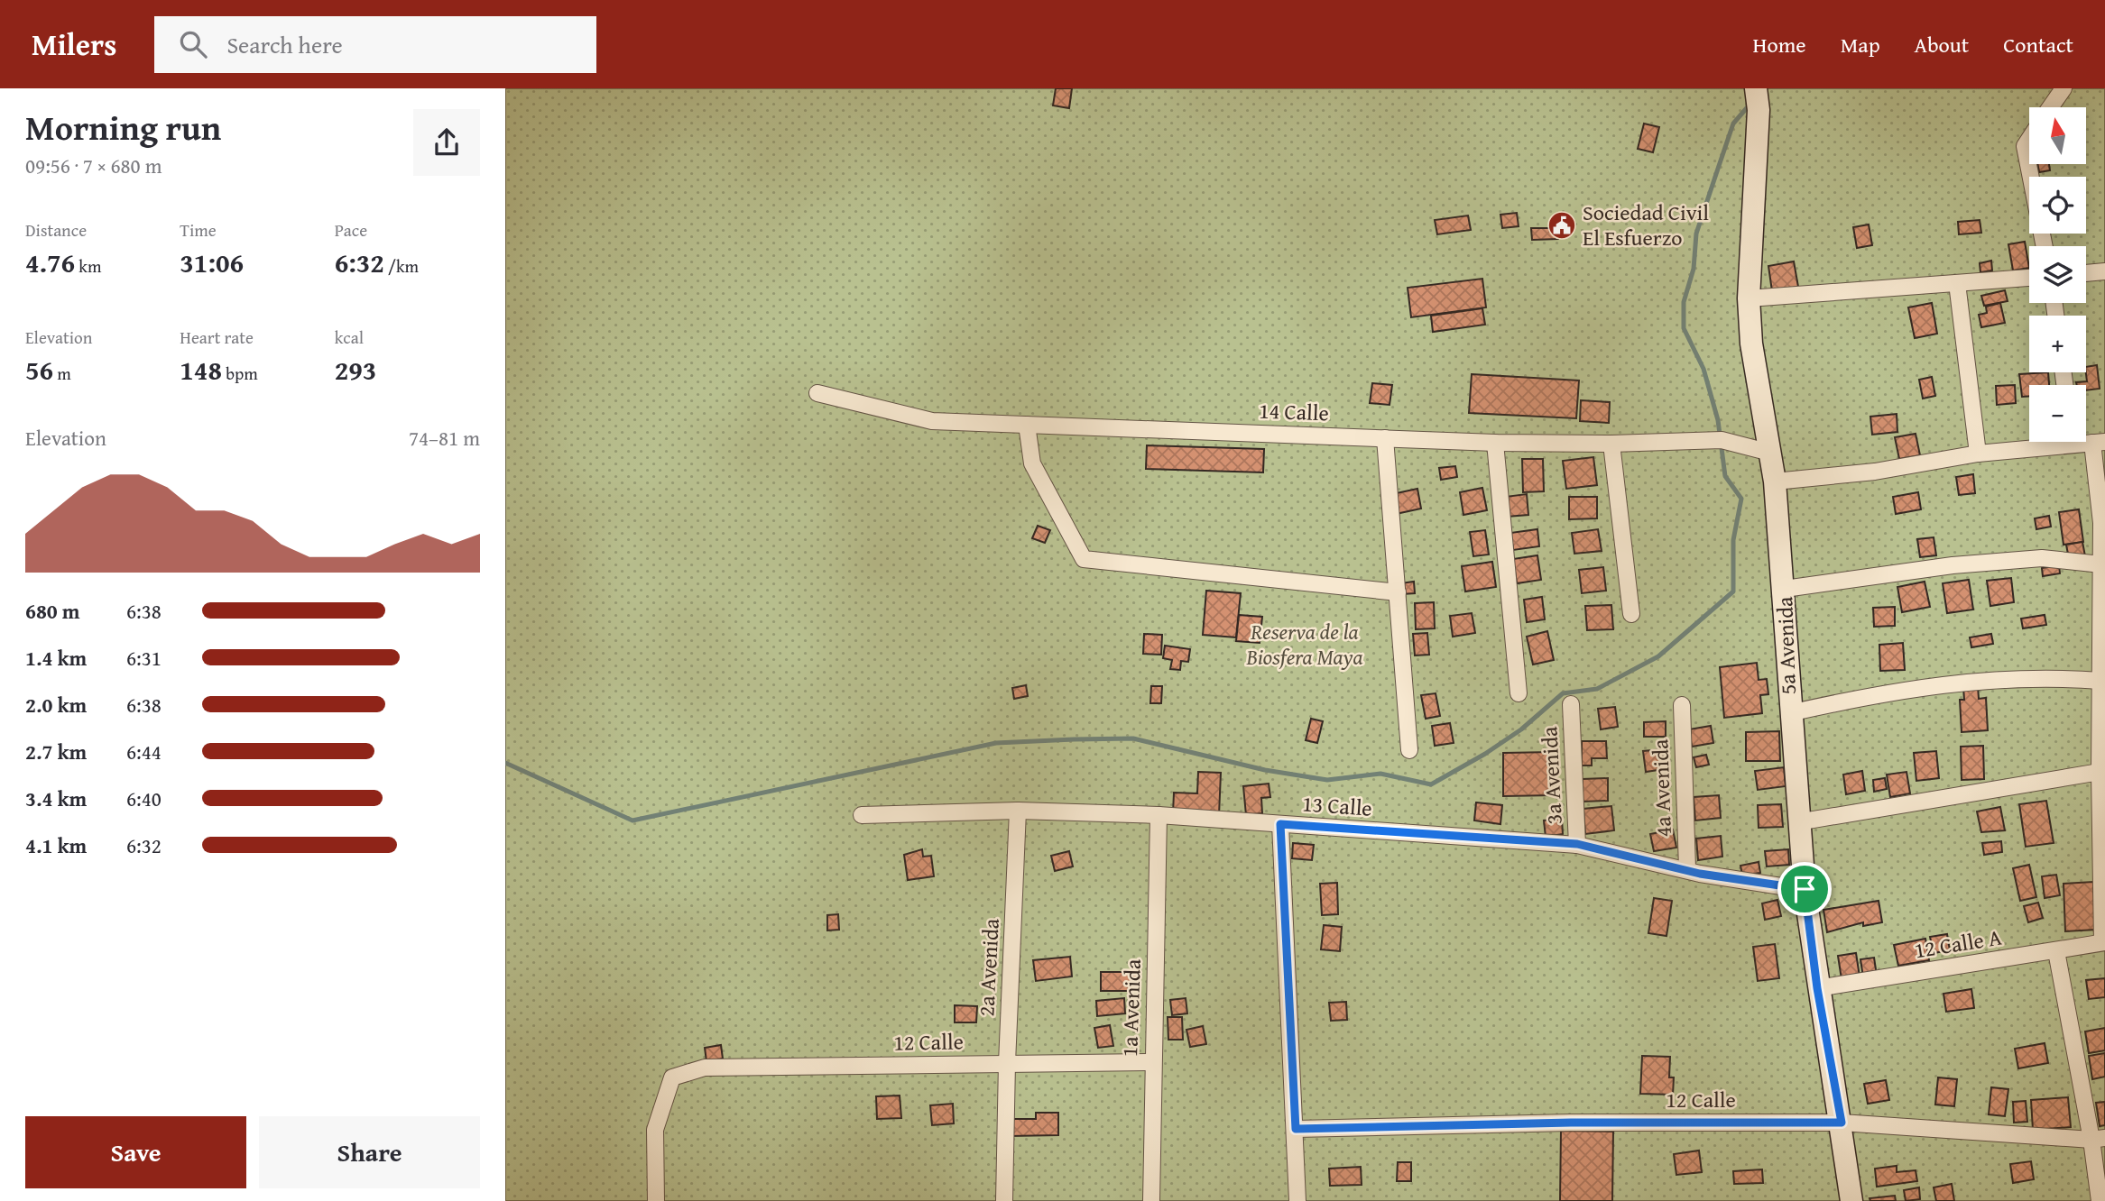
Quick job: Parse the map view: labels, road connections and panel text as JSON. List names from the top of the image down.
{
  "streets": {
    "street": [
      "14 Calle",
      "5a Avenida",
      "3a Avenida",
      "4a Avenida",
      "13 Calle",
      "12 Calle A",
      "2a Avenida",
      "1a Avenida",
      "12 Calle"
    ]
  },
  "crossings": [
    ["14 Calle", "5a Avenida"],
    ["5a Avenida", "13 Calle"],
    ["5a Avenida", "12 Calle A"],
    ["5a Avenida", "12 Calle"],
    ["3a Avenida", "13 Calle"],
    ["4a Avenida", "13 Calle"],
    ["13 Calle", "2a Avenida"],
    ["13 Calle", "1a Avenida"],
    ["2a Avenida", "12 Calle"],
    ["1a Avenida", "12 Calle"]
  ],
  "parks": ["Reserva de la Biosfera Maya"],
  "places": {
    "public building": ["Sociedad Civil El Esfuerzo"]
  },
  "north": "top",
  "page": {
    "header": "Milers",
    "search": "Search here",
    "nav": [
      "Home",
      "Map",
      "About",
      "Contact"
    ],
    "heading": ["Morning run", "09:56 · 7 × 680 m"],
    "map_buttons": ["+", "−"],
    "stats": [
      ["Distance", "4.76 km"],
      ["Time", "31:06"],
      ["Pace", "6:32 /km"],
      ["Elevation", "56 m"],
      ["Heart rate", "148 bpm"],
      ["kcal", "293"]
    ],
    "chart": ["Elevation", "74–81 m"],
    "list": [
      {
        "name": "680 m",
        "note": "6:38"
      },
      {
        "name": "1.4 km",
        "note": "6:31"
      },
      {
        "name": "2.0 km",
        "note": "6:38"
      },
      {
        "name": "2.7 km",
        "note": "6:44"
      },
      {
        "name": "3.4 km",
        "note": "6:40"
      },
      {
        "name": "4.1 km",
        "note": "6:32"
      }
    ],
    "buttons": ["Save", "Share"]
  }
}
